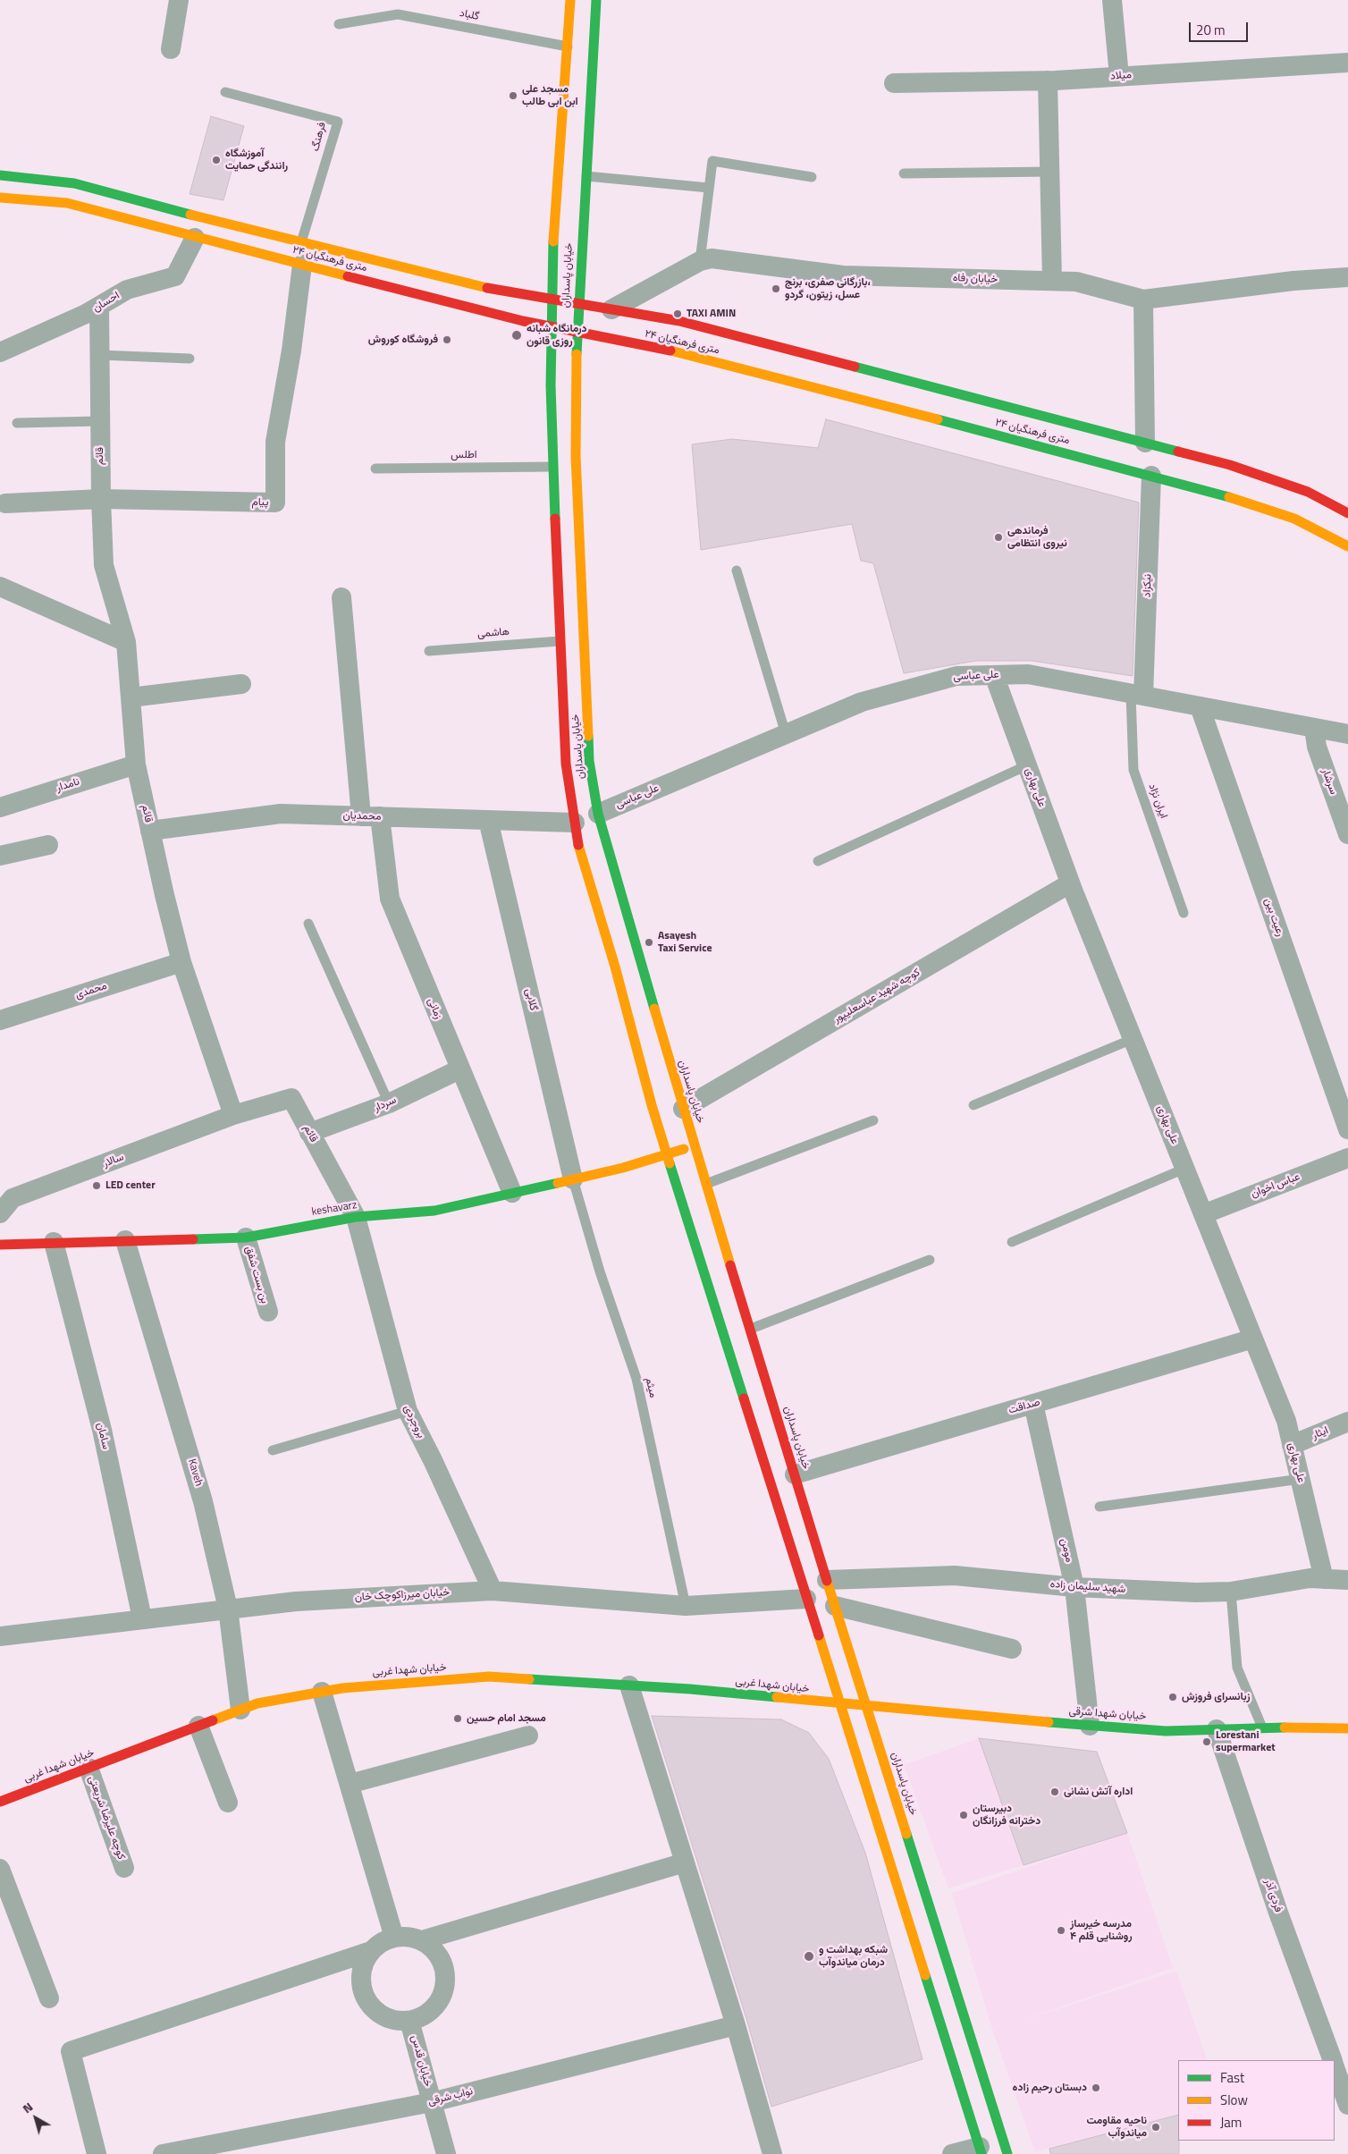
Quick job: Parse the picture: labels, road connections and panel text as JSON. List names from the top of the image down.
{
  "streets": {
    "main road": [
      "۲۴ متری فرهنگیان",
      "خیابان پاسداران",
      "keshavarz",
      "خیابان شهدا غربی",
      "خیابان شهدا شرقی"
    ],
    "street": [
      "میلاد",
      "خیابان رفاه",
      "احسان",
      "قائم",
      "پیام",
      "نیکزاد",
      "علی عباسی",
      "سرشار",
      "نامدار",
      "علی بهاری",
      "محمدیان",
      "رعیت بین",
      "محمدی",
      "کوچه شهید عباسعلیپور",
      "گلابی",
      "زمانی",
      "سردار",
      "سالار",
      "عباس اخوان",
      "بن بست شفق",
      "صداقت",
      "بروجردی",
      "ایثار",
      "سامان",
      "Kaveh",
      "مومن",
      "شهید سلیمان زاده",
      "خیابان میرزاکوچک خان",
      "کوچه علیرضا شریعتی",
      "فردی آذر",
      "خیابان قدس",
      "نواب شرقی"
    ],
    "lane": [
      "گلباد",
      "فرهنگ",
      "اطلس",
      "هاشمی",
      "ایران نژاد",
      "میثم"
    ]
  },
  "crossings": [
    ["گلباد", "خیابان پاسداران"],
    ["فرهنگ", "۲۴ متری فرهنگیان"],
    ["۲۴ متری فرهنگیان", "خیابان پاسداران"],
    ["۲۴ متری فرهنگیان", "خیابان رفاه"],
    ["۲۴ متری فرهنگیان", "احسان"],
    ["۲۴ متری فرهنگیان", "پیام"],
    ["۲۴ متری فرهنگیان", "نیکزاد"],
    ["خیابان پاسداران", "اطلس"],
    ["خیابان پاسداران", "هاشمی"],
    ["خیابان پاسداران", "علی عباسی"],
    ["خیابان پاسداران", "محمدیان"],
    ["خیابان پاسداران", "کوچه شهید عباسعلیپور"],
    ["خیابان پاسداران", "keshavarz"],
    ["خیابان پاسداران", "صداقت"],
    ["خیابان پاسداران", "شهید سلیمان زاده"],
    ["خیابان پاسداران", "خیابان میرزاکوچک خان"],
    ["خیابان پاسداران", "خیابان شهدا غربی"],
    ["خیابان پاسداران", "خیابان شهدا شرقی"],
    ["احسان", "قائم"],
    ["قائم", "پیام"],
    ["قائم", "نامدار"],
    ["قائم", "محمدیان"],
    ["قائم", "محمدی"],
    ["قائم", "سردار"],
    ["قائم", "سالار"],
    ["قائم", "keshavarz"],
    ["قائم", "بروجردی"],
    ["نیکزاد", "علی عباسی"],
    ["نیکزاد", "ایران نژاد"],
    ["علی عباسی", "سرشار"],
    ["علی عباسی", "علی بهاری"],
    ["علی عباسی", "ایران نژاد"],
    ["علی عباسی", "رعیت بین"],
    ["علی بهاری", "کوچه شهید عباسعلیپور"],
    ["علی بهاری", "عباس اخوان"],
    ["علی بهاری", "صداقت"],
    ["علی بهاری", "ایثار"],
    ["علی بهاری", "شهید سلیمان زاده"],
    ["محمدیان", "گلابی"],
    ["محمدیان", "زمانی"],
    ["گلابی", "keshavarz"],
    ["گلابی", "میثم"],
    ["زمانی", "سردار"],
    ["زمانی", "keshavarz"],
    ["keshavarz", "بن بست شفق"],
    ["keshavarz", "میثم"],
    ["keshavarz", "بروجردی"],
    ["keshavarz", "سامان"],
    ["keshavarz", "Kaveh"],
    ["میثم", "خیابان میرزاکوچک خان"],
    ["صداقت", "مومن"],
    ["بروجردی", "خیابان میرزاکوچک خان"],
    ["سامان", "خیابان میرزاکوچک خان"],
    ["Kaveh", "خیابان میرزاکوچک خان"],
    ["Kaveh", "خیابان شهدا غربی"],
    ["مومن", "شهید سلیمان زاده"],
    ["مومن", "خیابان شهدا شرقی"],
    ["خیابان شهدا غربی", "خیابان شهدا شرقی"],
    ["خیابان شهدا غربی", "کوچه علیرضا شریعتی"],
    ["خیابان شهدا شرقی", "فردی آذر"],
    ["خیابان قدس", "نواب شرقی"]
  ],
  "places": [
    "مسجد علی ابن ابی طالب",
    "آموزشگاه رانندگی حمایت",
    "بازرگانی صفری، برنج، عسل، زیتون، گردو",
    "TAXI AMIN",
    "درمانگاه شبانه روزی قانون",
    "فروشگاه کوروش",
    "فرماندهی نیروی انتظامی",
    "Asayesh Taxi Service",
    "LED center",
    "زبانسرای فروزش",
    "مسجد امام حسین",
    "Lorestani supermarket",
    "اداره آتش نشانی",
    "دبیرستان دخترانه فرزانگان",
    "مدرسه خیرساز روشنایی قلم ۴",
    "شبکه بهداشت و درمان میاندوآب",
    "دبستان رحیم زاده",
    "ناحیه مقاومت میاندوآب"
  ],
  "legend": ["Fast", "Slow", "Jam"],
  "scale_bar": "20 m",
  "north": "top left"
}
